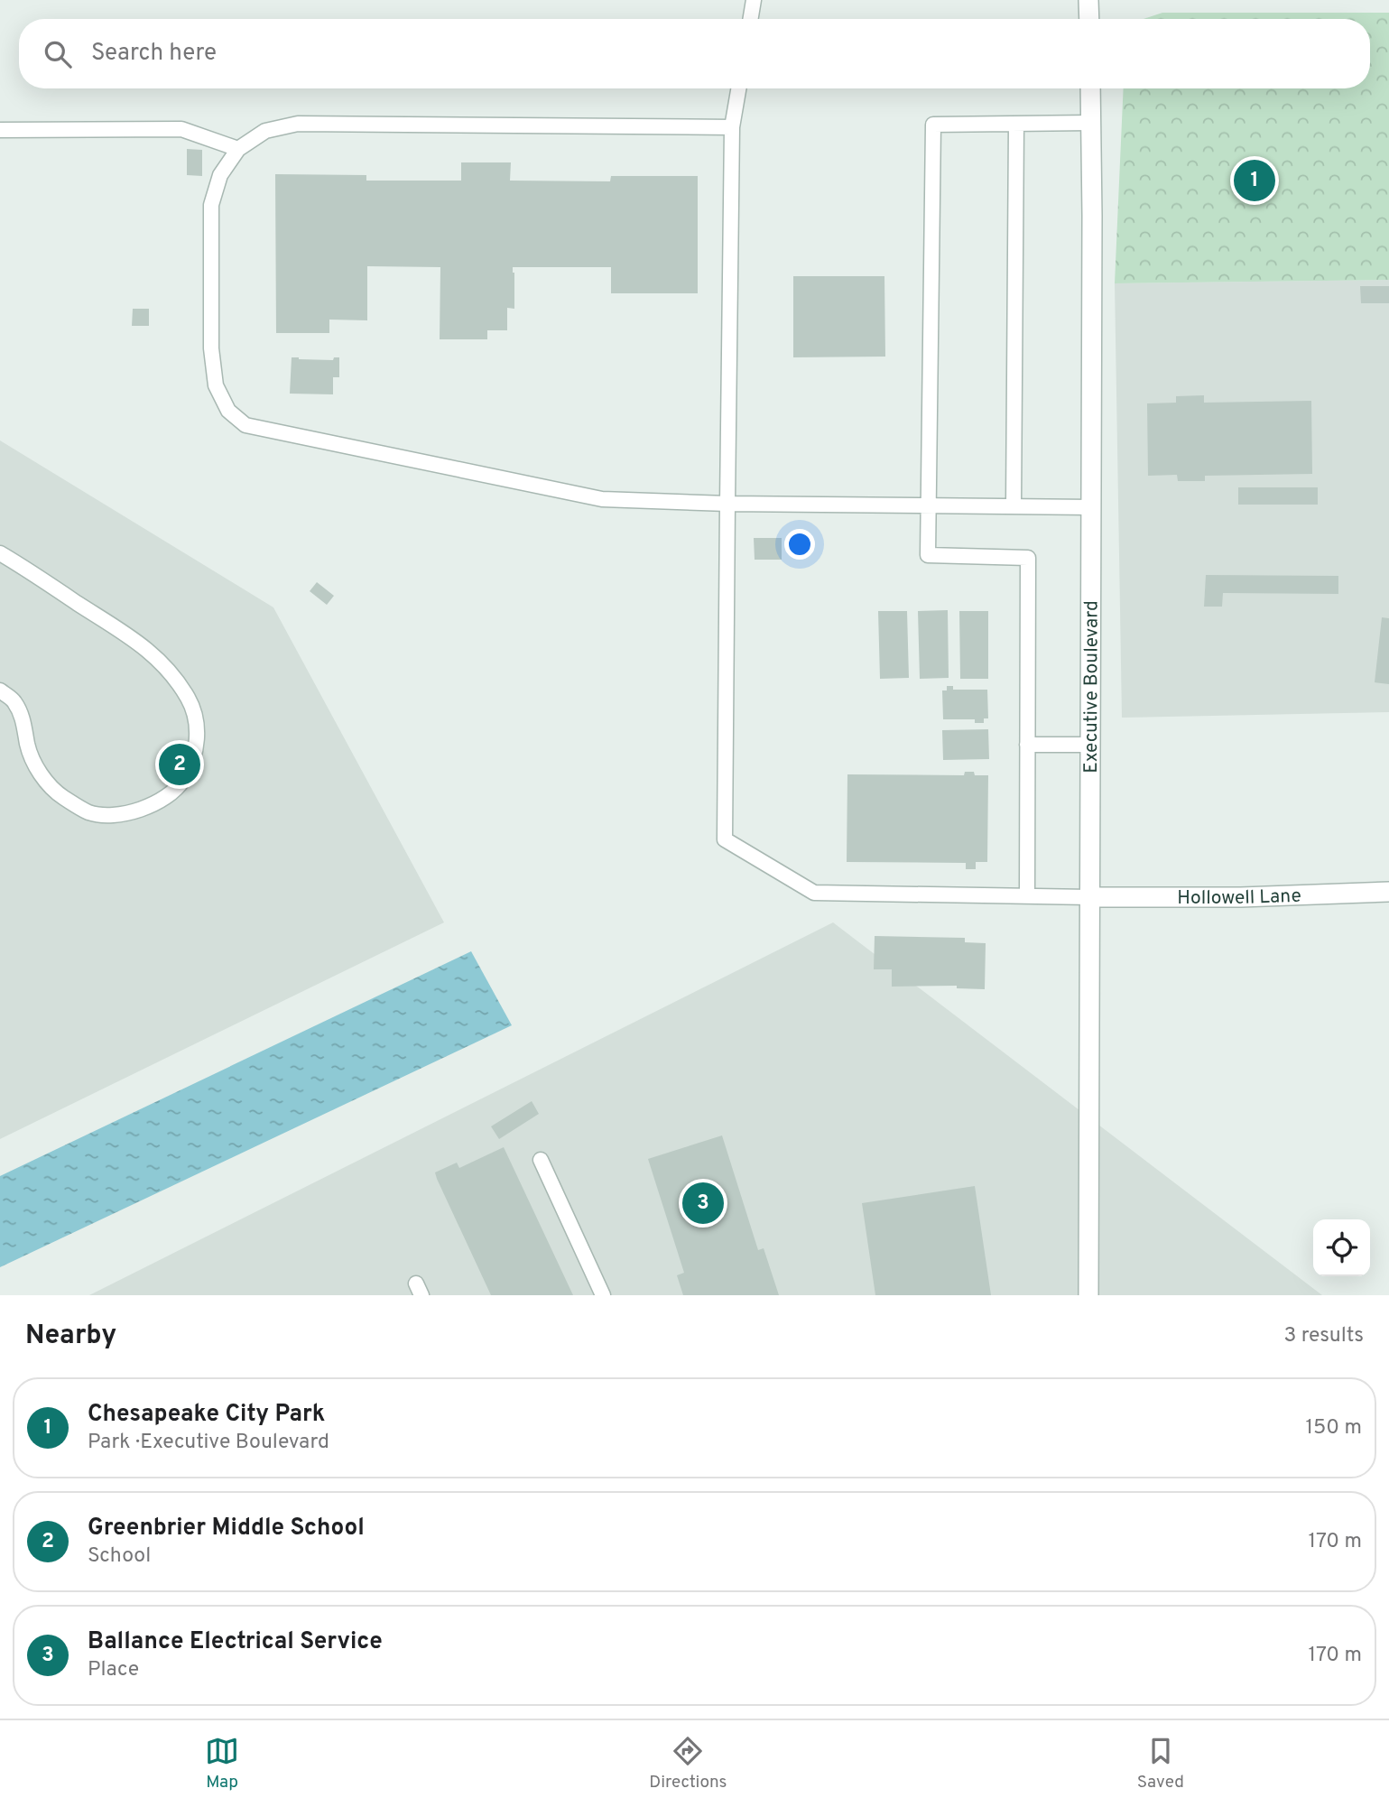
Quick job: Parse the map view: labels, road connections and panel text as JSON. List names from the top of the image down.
{
  "streets": {
    "street": ["Executive Boulevard", "Hollowell Lane"]
  },
  "crossings": [
    ["Executive Boulevard", "Hollowell Lane"]
  ],
  "page": {
    "search": "Search here",
    "pins": ["1", "2", "3"],
    "heading": ["Nearby", "3 results"],
    "list": [
      {
        "mark": "1",
        "name": "Chesapeake City Park",
        "note": "Park · Executive Boulevard",
        "value": "150 m"
      },
      {
        "mark": "2",
        "name": "Greenbrier Middle School",
        "note": "School",
        "value": "170 m"
      },
      {
        "mark": "3",
        "name": "Ballance Electrical Service",
        "note": "Place",
        "value": "170 m"
      }
    ],
    "nav": ["Map", "Directions", "Saved"]
  }
}
